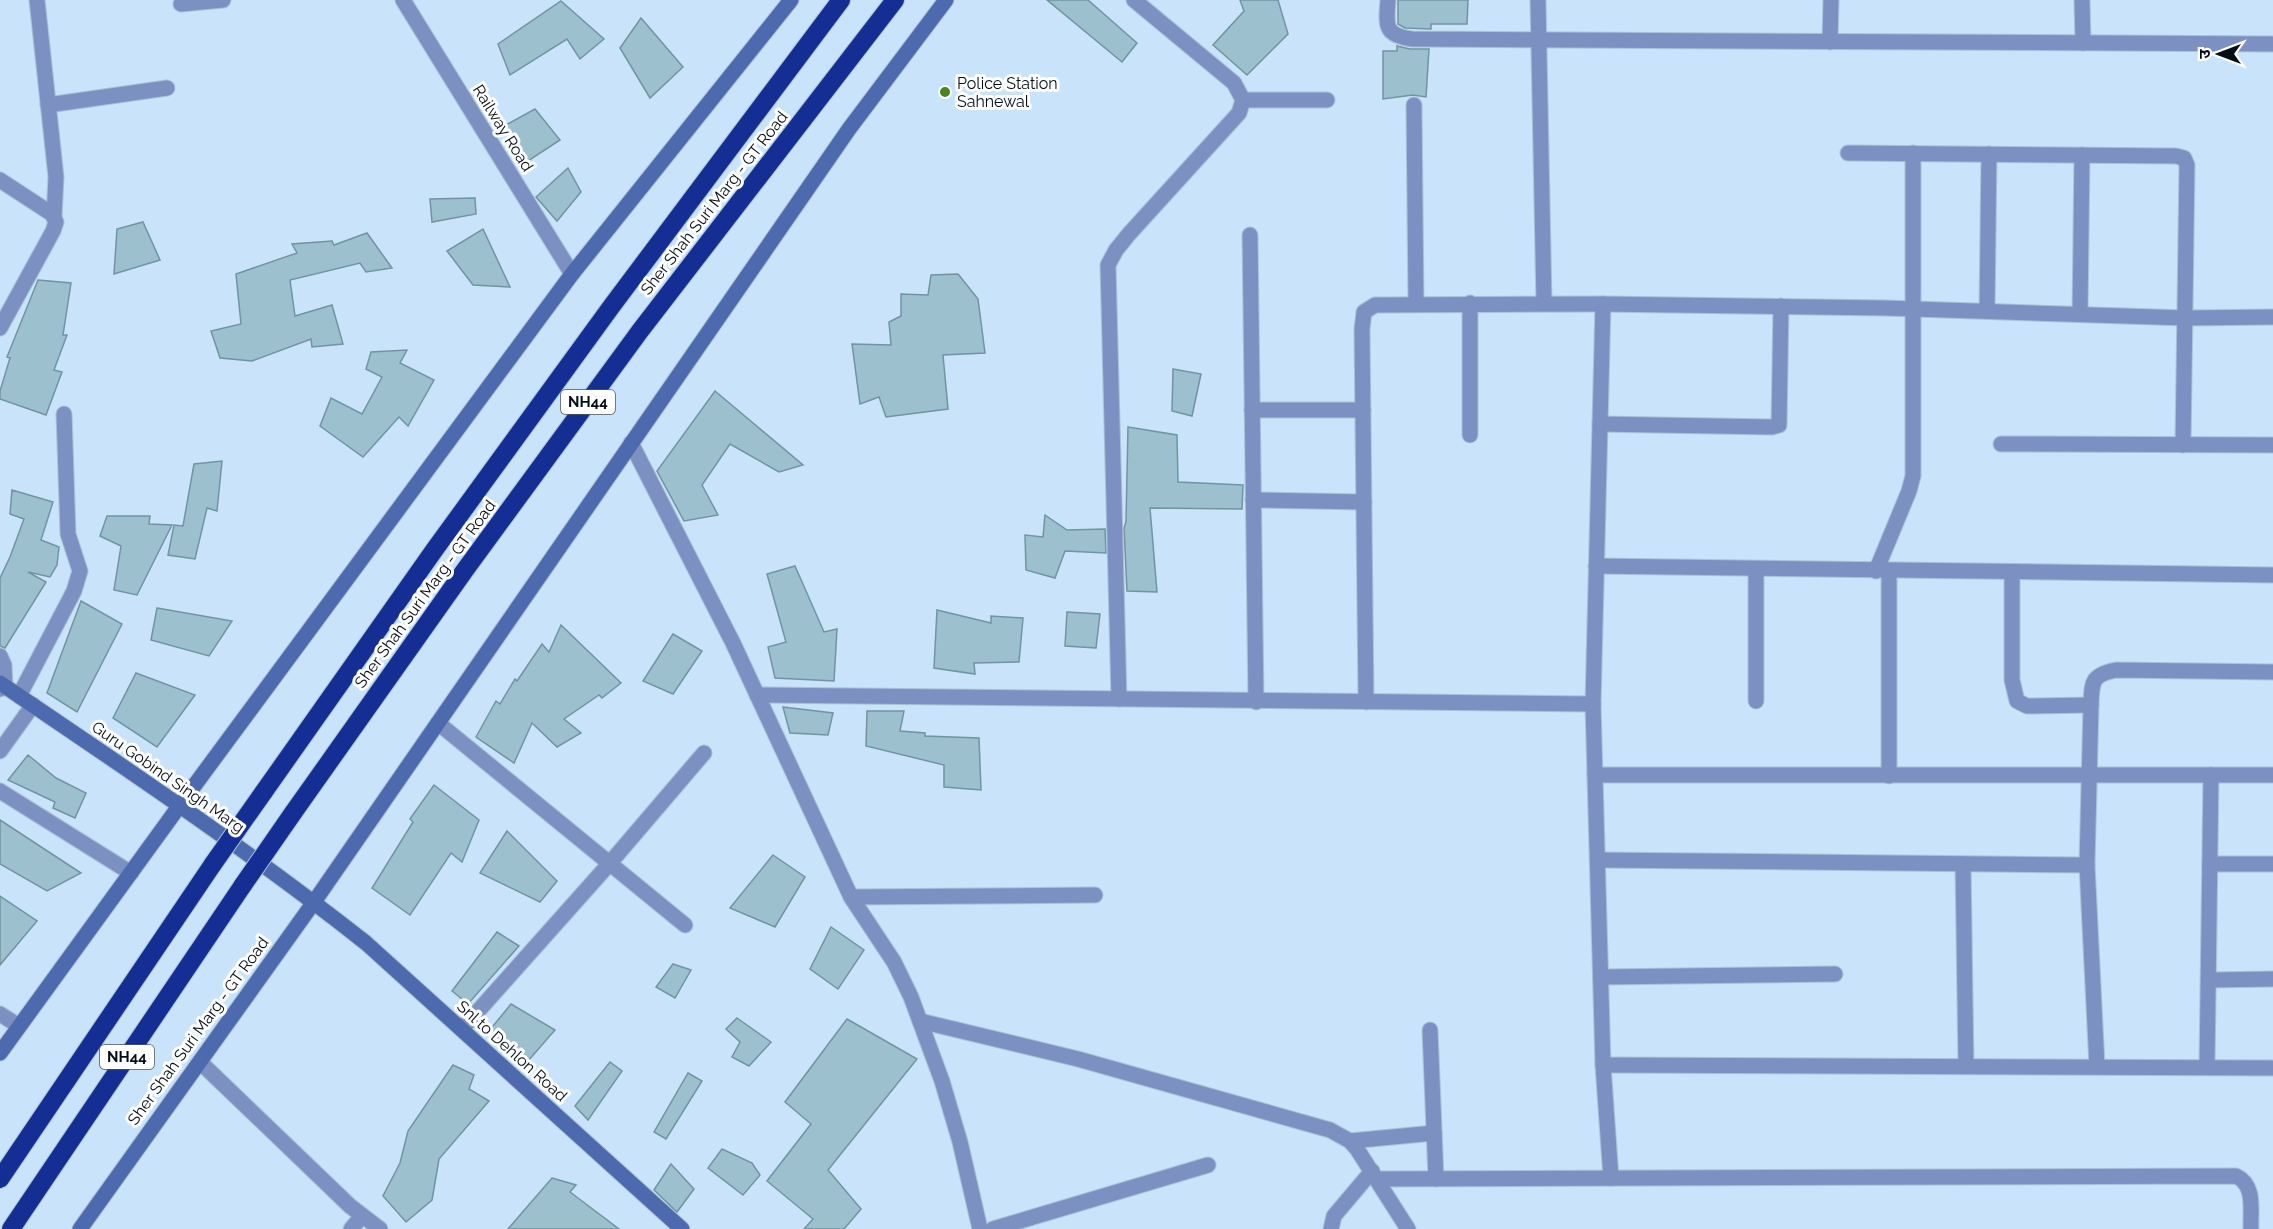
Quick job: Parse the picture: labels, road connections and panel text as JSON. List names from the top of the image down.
{
  "streets": {
    "highway": ["Sher Shah Suri Marg - GT Road", "NH44"],
    "street": ["Railway Road", "Guru Gobind Singh Marg", "Snl to Dehlon Road"]
  },
  "crossings": [
    ["Sher Shah Suri Marg - GT Road", "Guru Gobind Singh Marg"],
    ["Sher Shah Suri Marg - GT Road", "Snl to Dehlon Road"],
    ["Guru Gobind Singh Marg", "Snl to Dehlon Road"]
  ],
  "places": ["Police Station Sahnewal"],
  "north": "left"
}
